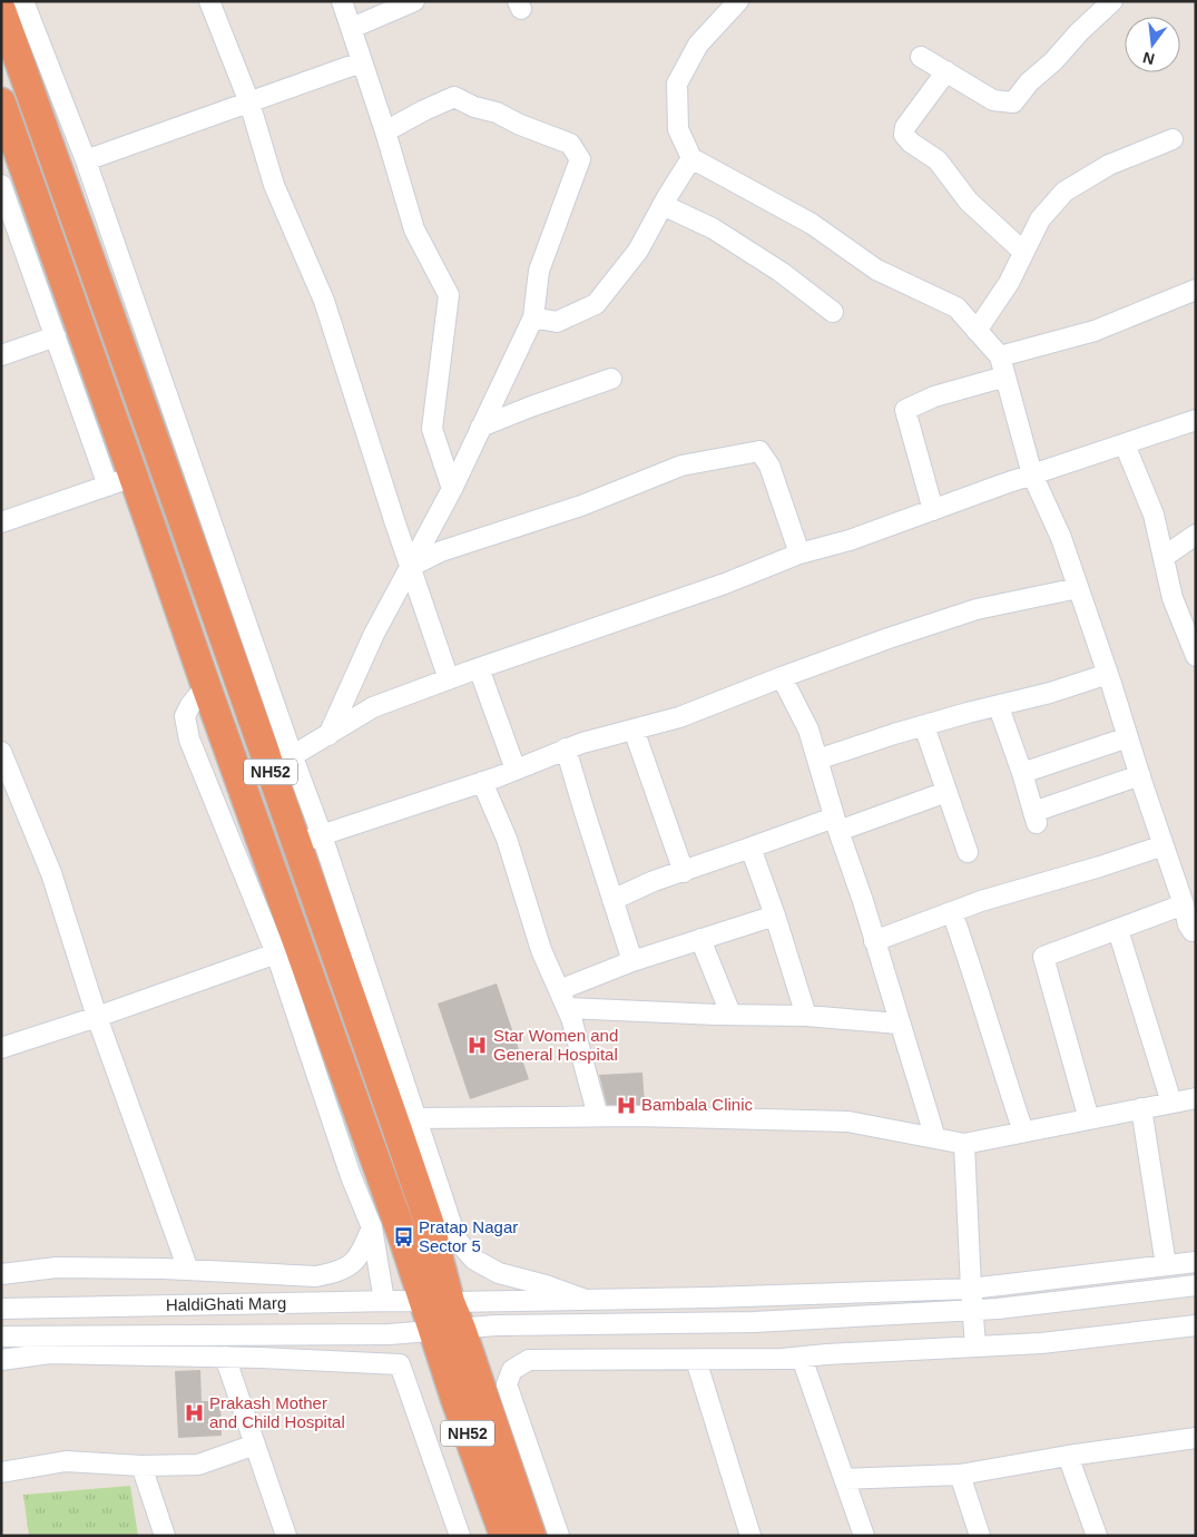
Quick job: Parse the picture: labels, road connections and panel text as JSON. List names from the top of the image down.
{
  "streets": {
    "highway": ["NH52"],
    "street": ["HaldiGhati Marg"]
  },
  "crossings": [
    ["NH52", "HaldiGhati Marg"]
  ],
  "places": {
    "hospital": ["Star Women and General Hospital", "Bambala Clinic", "Prakash Mother and Child Hospital"],
    "bus stop": ["Pratap Nagar Sector 5"]
  },
  "north": "bottom"
}
